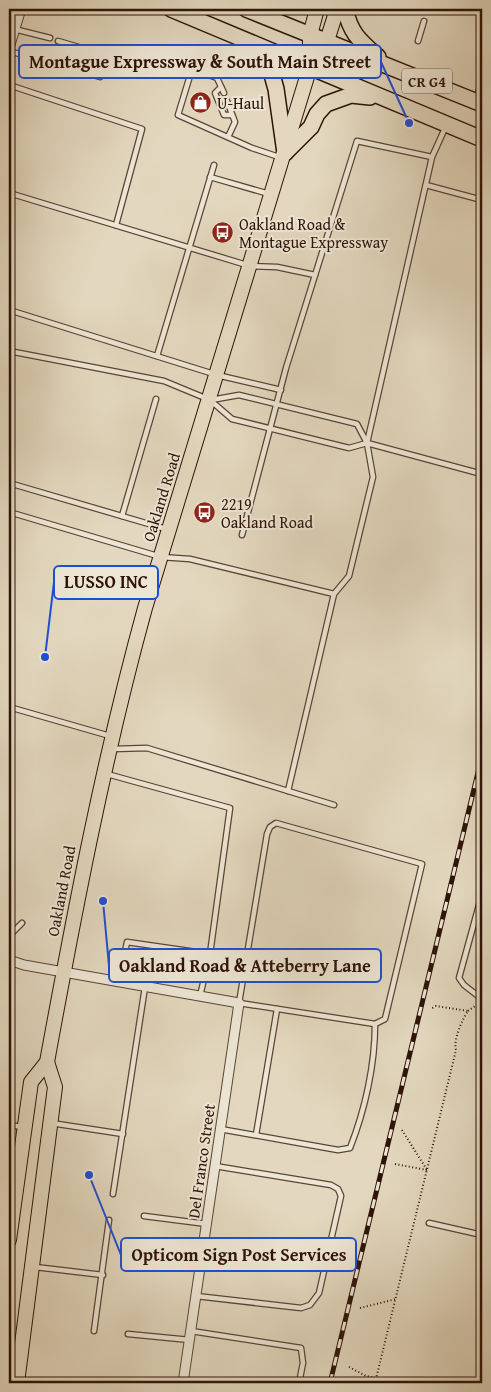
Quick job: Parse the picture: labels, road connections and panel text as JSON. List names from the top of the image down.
{
  "streets": {
    "highway": ["CR G4"],
    "main road": ["Oakland Road"],
    "street": ["Del Franco Street"]
  },
  "crossings": [
    ["CR G4", "Oakland Road"]
  ],
  "places": {
    "shop": ["U-Haul"],
    "other": [
      "Montague Expressway & South Main Street",
      "LUSSO INC",
      "Oakland Road & Atteberry Lane",
      "Opticom Sign Post Services"
    ],
    "bus stop": ["Oakland Road & Montague Expressway", "2219 Oakland Road"]
  }
}
